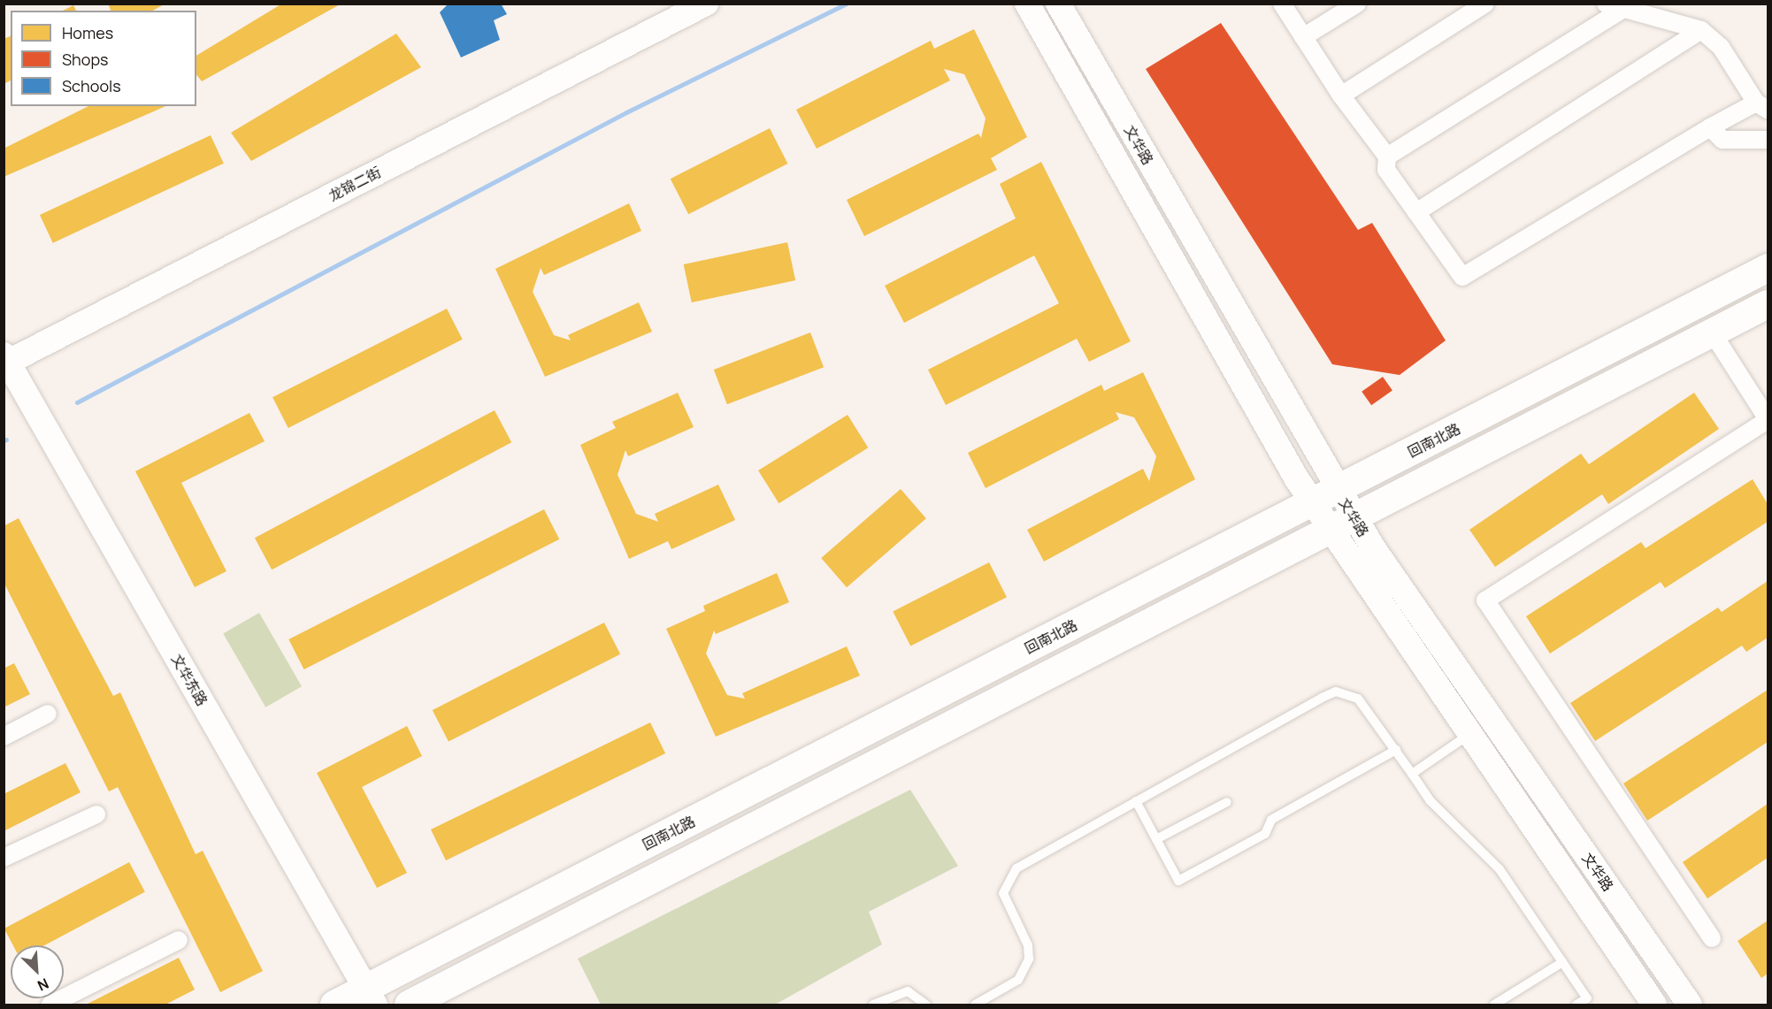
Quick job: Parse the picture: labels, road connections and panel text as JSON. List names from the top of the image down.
{
  "streets": {
    "main road": ["回南北路"],
    "street": ["文华路", "龙锦二街", "文华东路"]
  },
  "crossings": [
    ["文华路", "回南北路"],
    ["龙锦二街", "文华东路"],
    ["回南北路", "文华东路"]
  ],
  "legend": ["Homes", "Shops", "Schools"],
  "north": "bottom right"
}
